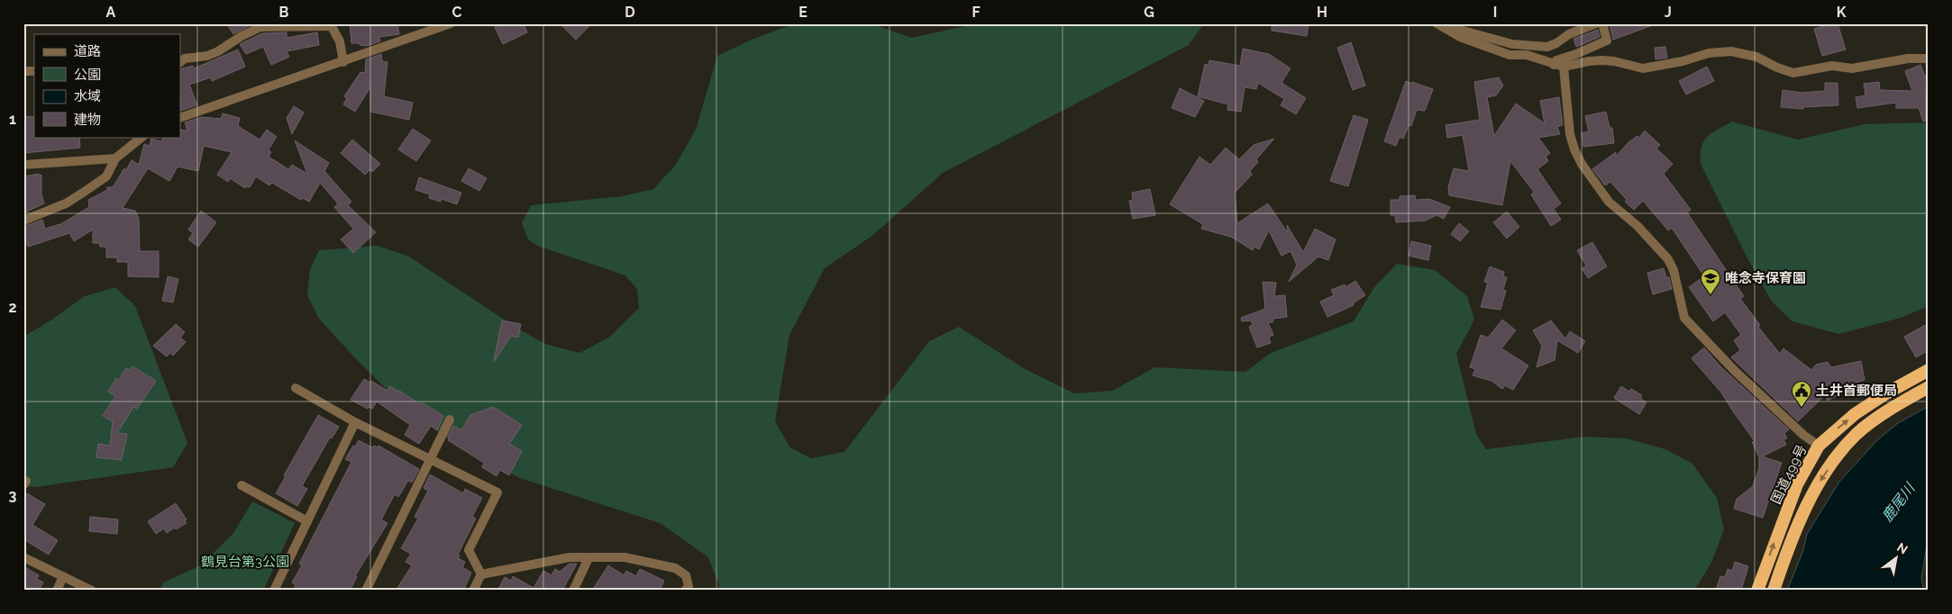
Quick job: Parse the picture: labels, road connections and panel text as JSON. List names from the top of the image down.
{
  "streets": {
    "highway": ["国道499号"]
  },
  "water": ["鹿尾川"],
  "parks": ["鶴見台第3公園"],
  "places": {
    "school or university": ["唯念寺保育園"],
    "public building": ["土井首郵便局"]
  },
  "legend": [
    "道路",
    "公園",
    "水域",
    "建物"
  ],
  "north": "top right",
  "grid": {
    "columns": [
      "A",
      "B",
      "C",
      "D",
      "E",
      "F",
      "G",
      "H",
      "I",
      "J",
      "K"
    ],
    "rows": ["1", "2", "3"]
  }
}
